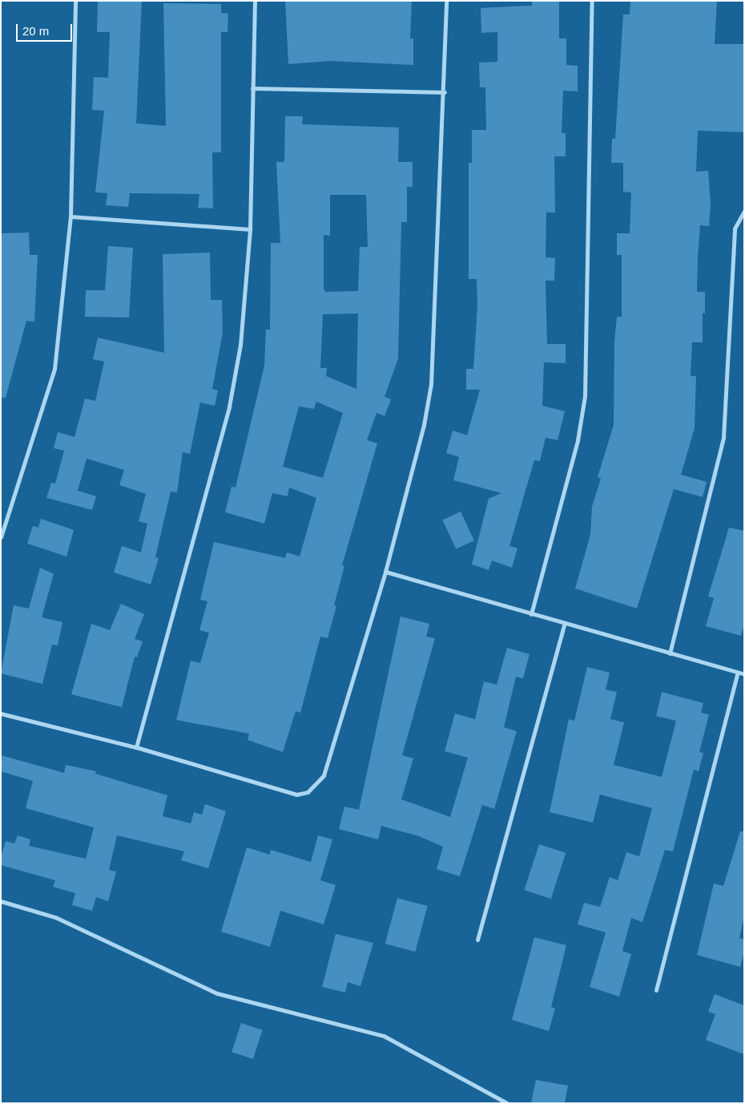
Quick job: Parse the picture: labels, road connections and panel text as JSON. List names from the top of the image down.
{
  "scale_bar": "20 m"
}
